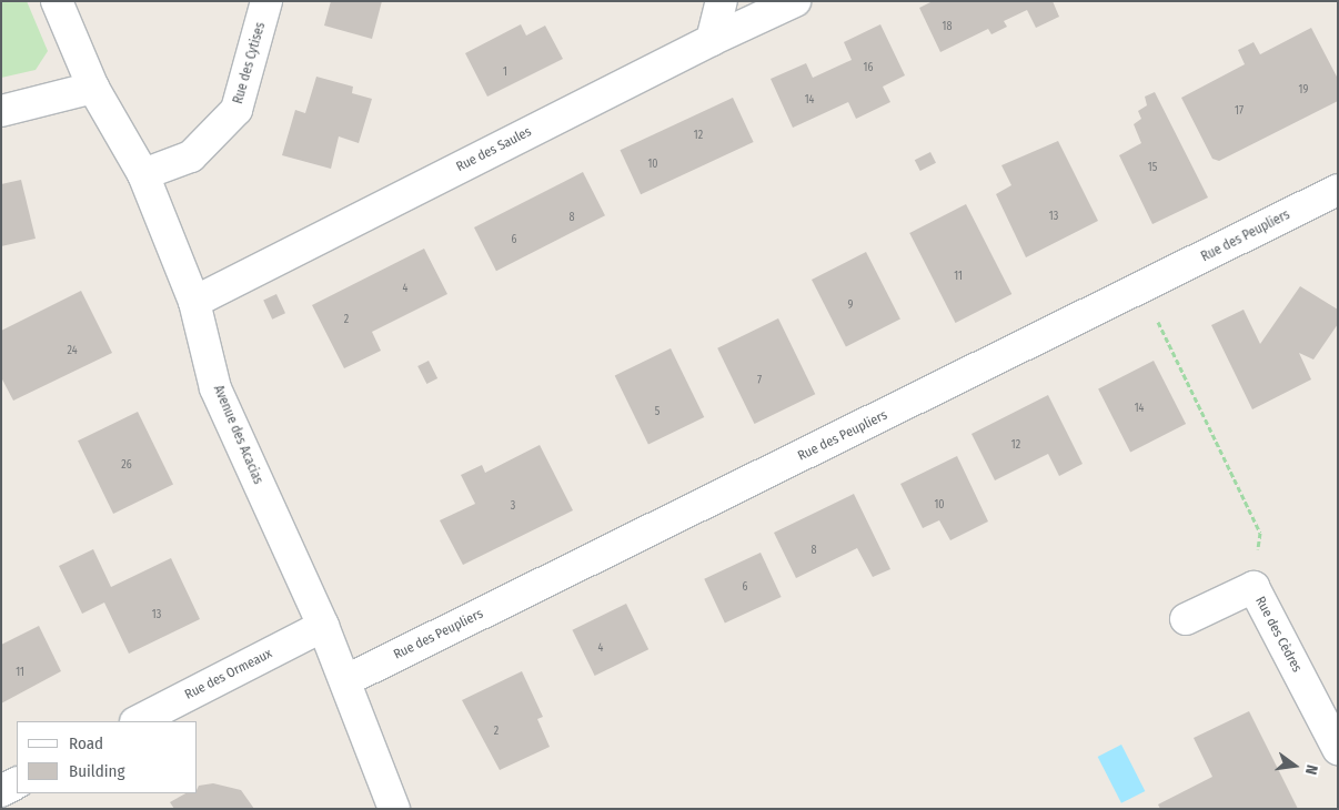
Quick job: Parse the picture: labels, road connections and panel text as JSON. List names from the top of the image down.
{
  "streets": {
    "street": [
      "Rue des Cytises",
      "Rue des Saules",
      "Rue des Peupliers",
      "Avenue des Acacias",
      "Rue des Cèdres",
      "Rue des Ormeaux"
    ]
  },
  "crossings": [
    ["Rue des Cytises", "Avenue des Acacias"],
    ["Rue des Saules", "Avenue des Acacias"],
    ["Rue des Peupliers", "Avenue des Acacias"],
    ["Avenue des Acacias", "Rue des Ormeaux"]
  ],
  "house_numbers": [
    "18",
    "16",
    "1",
    "19",
    "14",
    "17",
    "12",
    "10",
    "15",
    "13",
    "8",
    "6",
    "11",
    "4",
    "9",
    "2",
    "24",
    "7",
    "14",
    "5",
    "12",
    "26",
    "10",
    "3",
    "8",
    "6",
    "13",
    "4",
    "11",
    "2"
  ],
  "legend": ["Road", "Building"],
  "north": "right"
}
